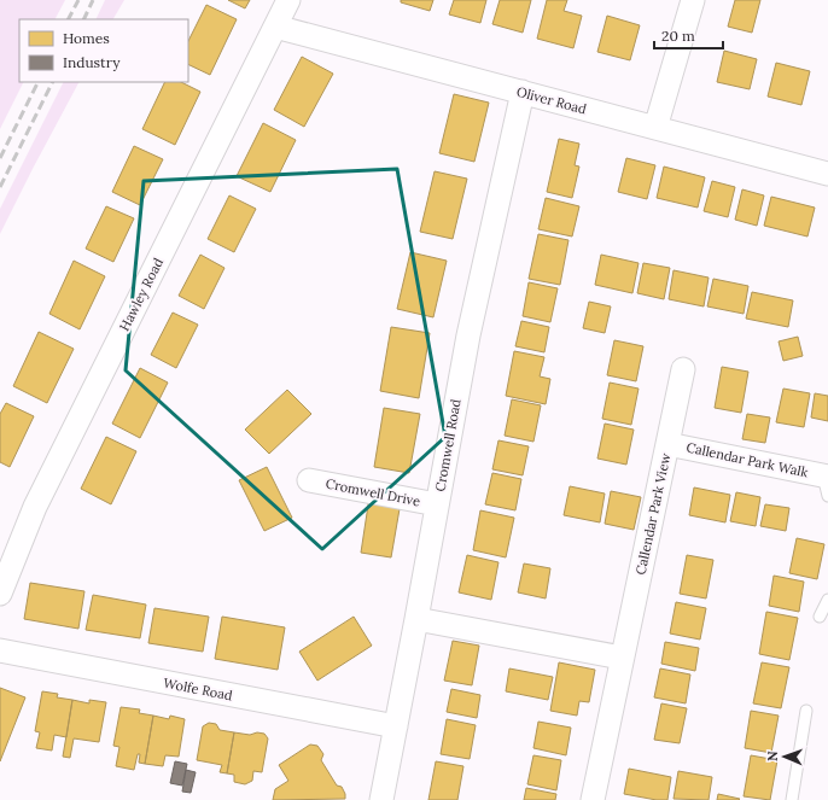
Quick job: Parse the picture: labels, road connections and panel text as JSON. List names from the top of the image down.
{
  "streets": {
    "street": [
      "Oliver Road",
      "Hawley Road",
      "Cromwell Road",
      "Callendar Park Walk",
      "Cromwell Drive",
      "Callendar Park View",
      "Wolfe Road"
    ]
  },
  "crossings": [
    ["Oliver Road", "Hawley Road"],
    ["Oliver Road", "Cromwell Road"],
    ["Cromwell Road", "Cromwell Drive"],
    ["Cromwell Road", "Wolfe Road"],
    ["Callendar Park Walk", "Callendar Park View"]
  ],
  "legend": ["Homes", "Industry"],
  "scale_bar": "20 m",
  "north": "left"
}
